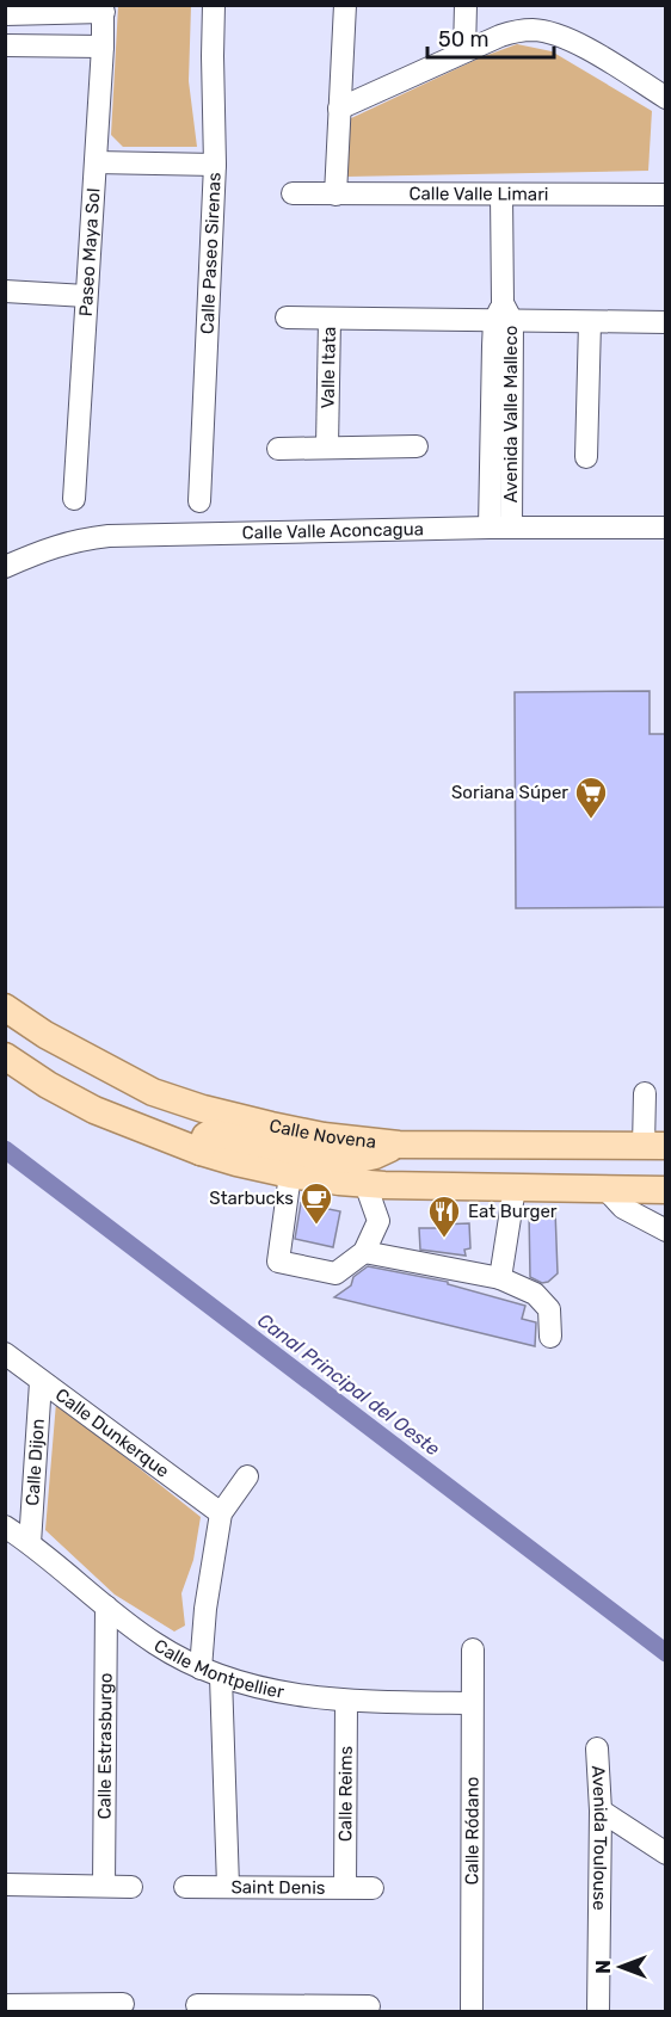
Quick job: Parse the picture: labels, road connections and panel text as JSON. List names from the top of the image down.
{
  "streets": {
    "main road": ["Calle Novena"],
    "street": [
      "Calle Valle Limari",
      "Paseo Maya Sol",
      "Calle Paseo Sirenas",
      "Valle Itata",
      "Avenida Valle Malleco",
      "Calle Valle Aconcagua",
      "Calle Dunkerque",
      "Calle Dijon",
      "Calle Montpellier",
      "Calle Estrasburgo",
      "Calle Reims",
      "Calle Ródano",
      "Avenida Toulouse",
      "Saint Denis"
    ]
  },
  "crossings": [
    ["Calle Valle Limari", "Avenida Valle Malleco"],
    ["Valle Itata", "Avenida Valle Malleco"],
    ["Avenida Valle Malleco", "Calle Valle Aconcagua"],
    ["Calle Dunkerque", "Calle Dijon"],
    ["Calle Dijon", "Calle Montpellier"],
    ["Calle Montpellier", "Calle Estrasburgo"],
    ["Calle Montpellier", "Calle Reims"],
    ["Calle Montpellier", "Calle Ródano"],
    ["Calle Reims", "Saint Denis"]
  ],
  "water": ["Canal Principal del Oeste"],
  "places": {
    "supermarket": ["Soriana Súper"],
    "cafe": ["Starbucks"],
    "restaurant": ["Eat Burger"]
  },
  "scale_bar": "50 m",
  "north": "left"
}
